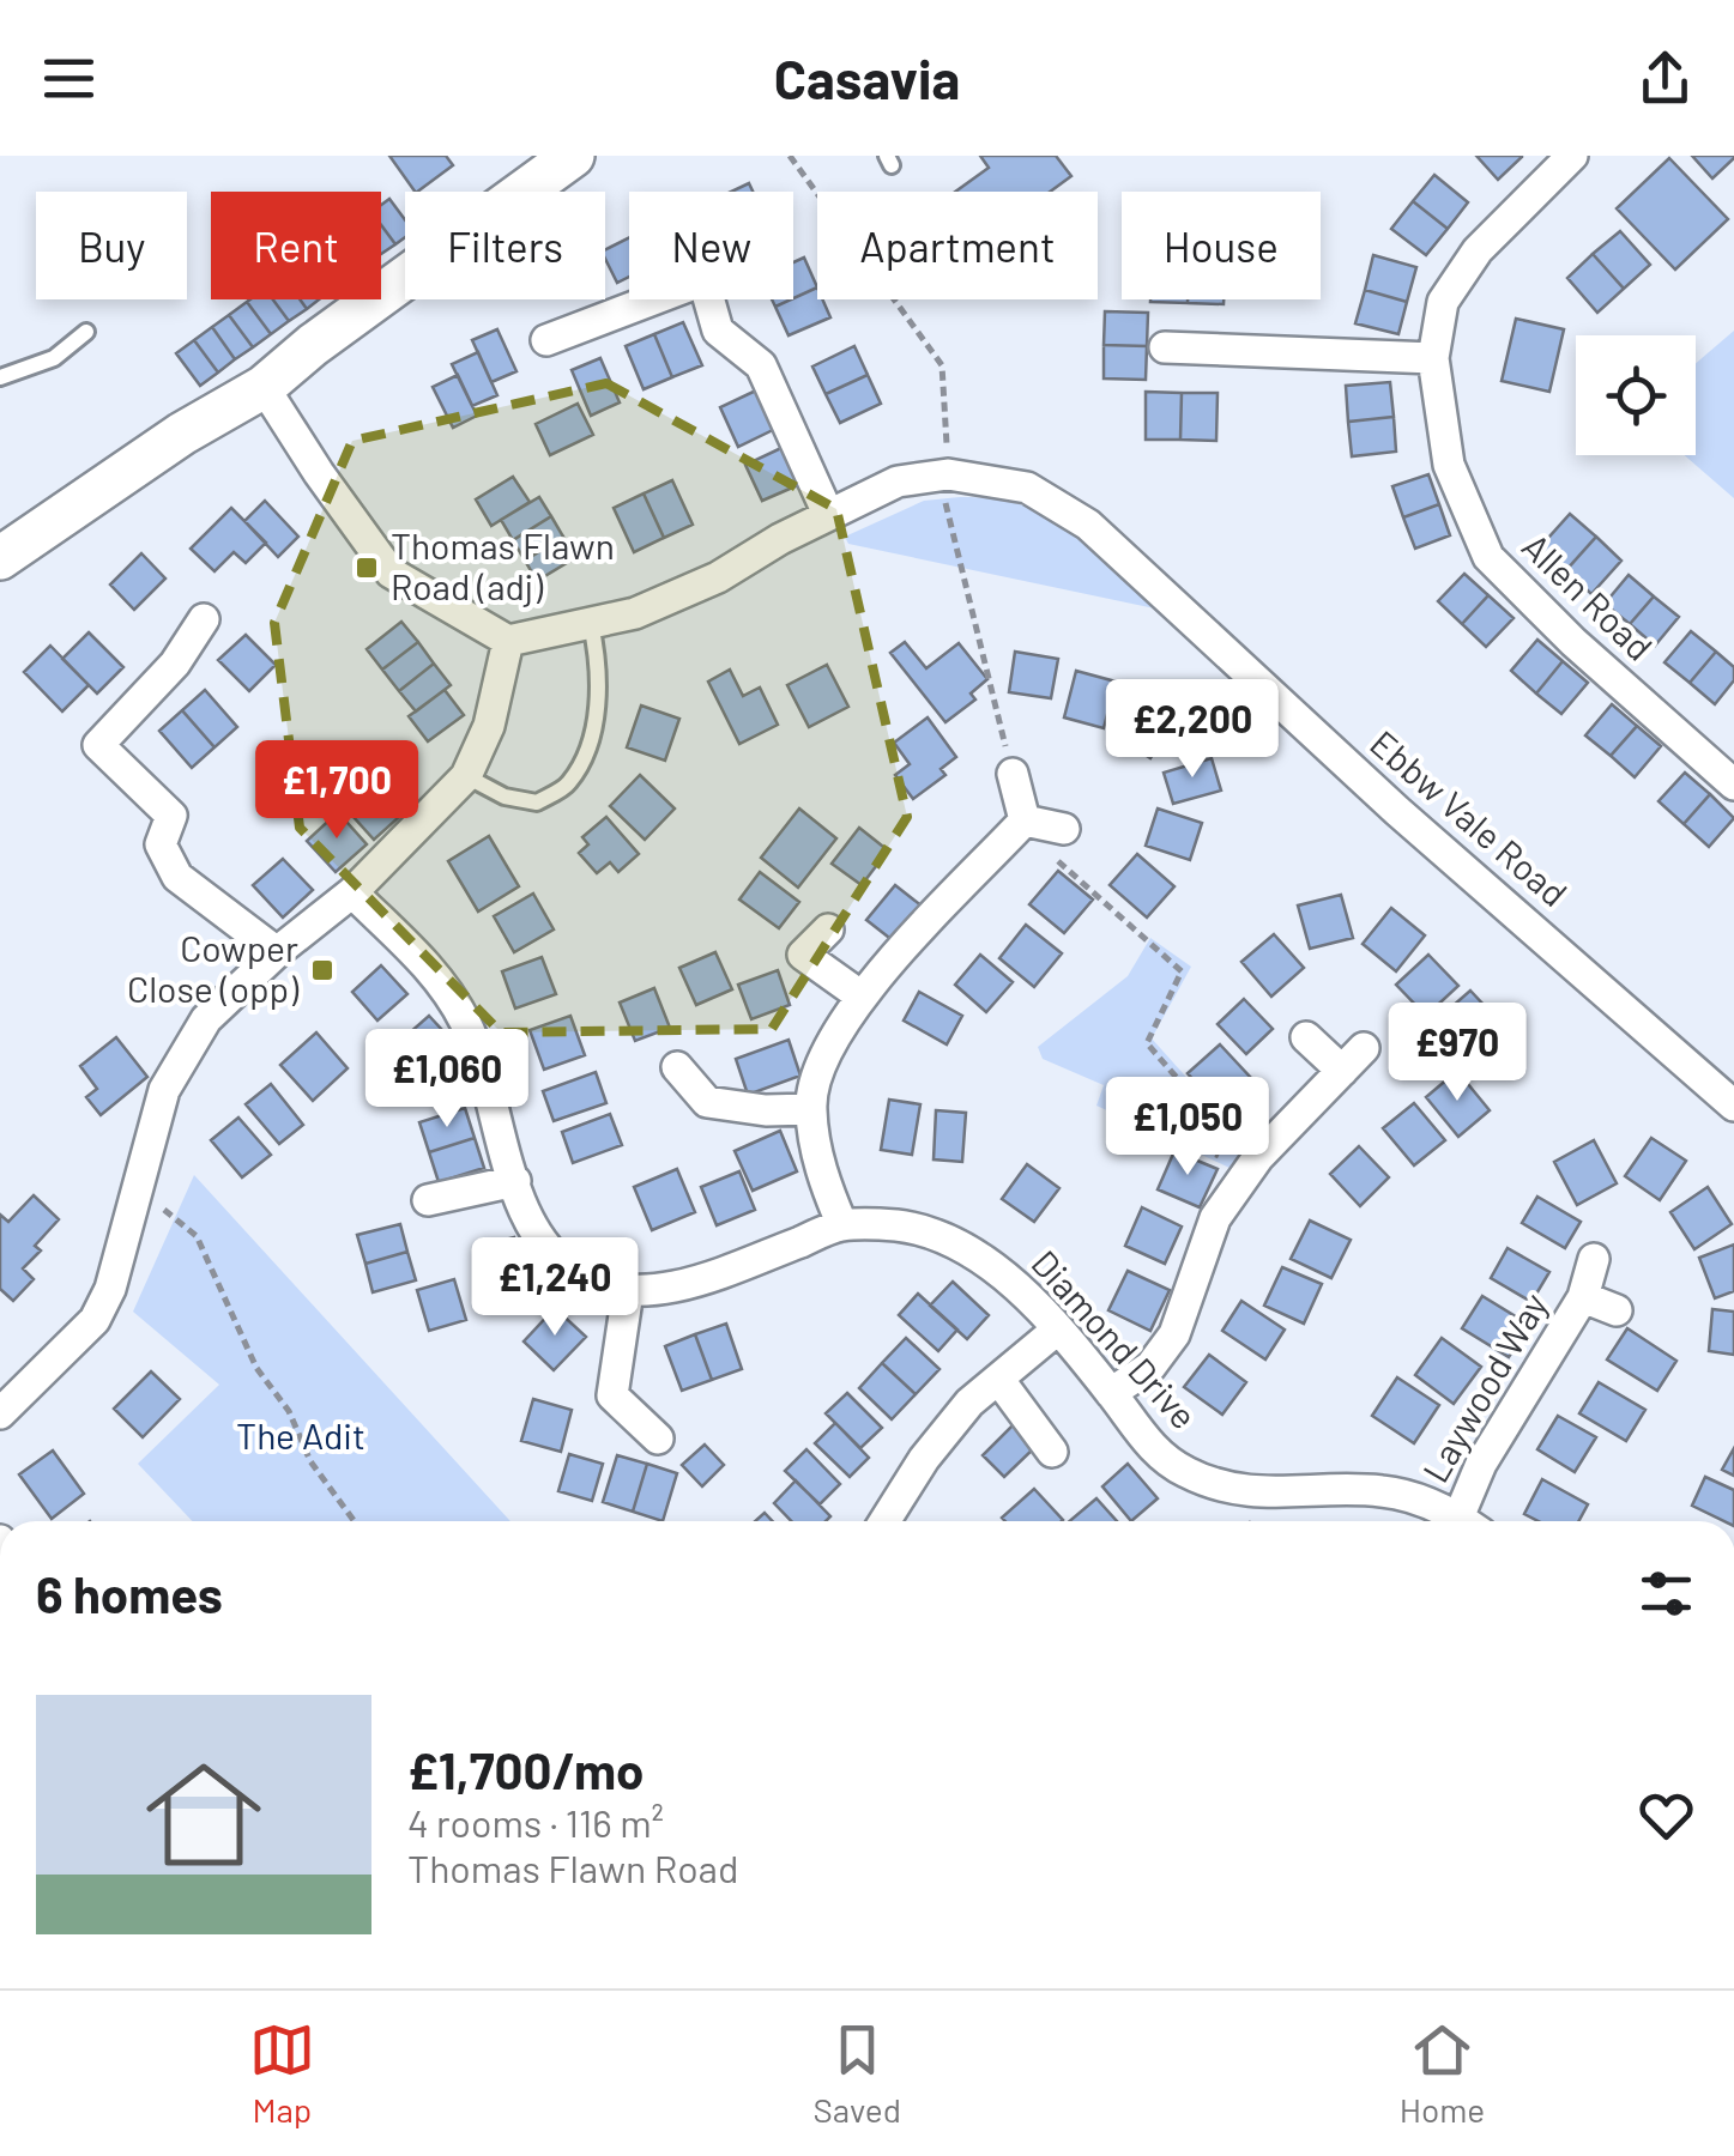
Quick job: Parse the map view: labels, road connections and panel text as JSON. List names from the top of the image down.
{
  "streets": {
    "street": [
      "Allen Road",
      "Ebbw Vale Road",
      "Diamond Drive",
      "Laywood Way"
    ]
  },
  "parks": ["The Adit"],
  "places": {
    "transit": ["Thomas Flawn Road (adj)", "Cowper Close (opp)"]
  },
  "page": {
    "header": "Casavia",
    "chip": [
      "Buy",
      "Rent",
      "Filters",
      "New",
      "Apartment",
      "House"
    ],
    "price": [
      "£2,200",
      "£1,700",
      "£970",
      "£1,060",
      "£1,050",
      "£1,240"
    ],
    "heading": "6 homes",
    "list": [
      {
        "name": "£1,700/mo",
        "note": "4 rooms · 116 m² · Thomas Flawn Road"
      }
    ],
    "tabs": ["Map", "Saved", "Home"]
  }
}
